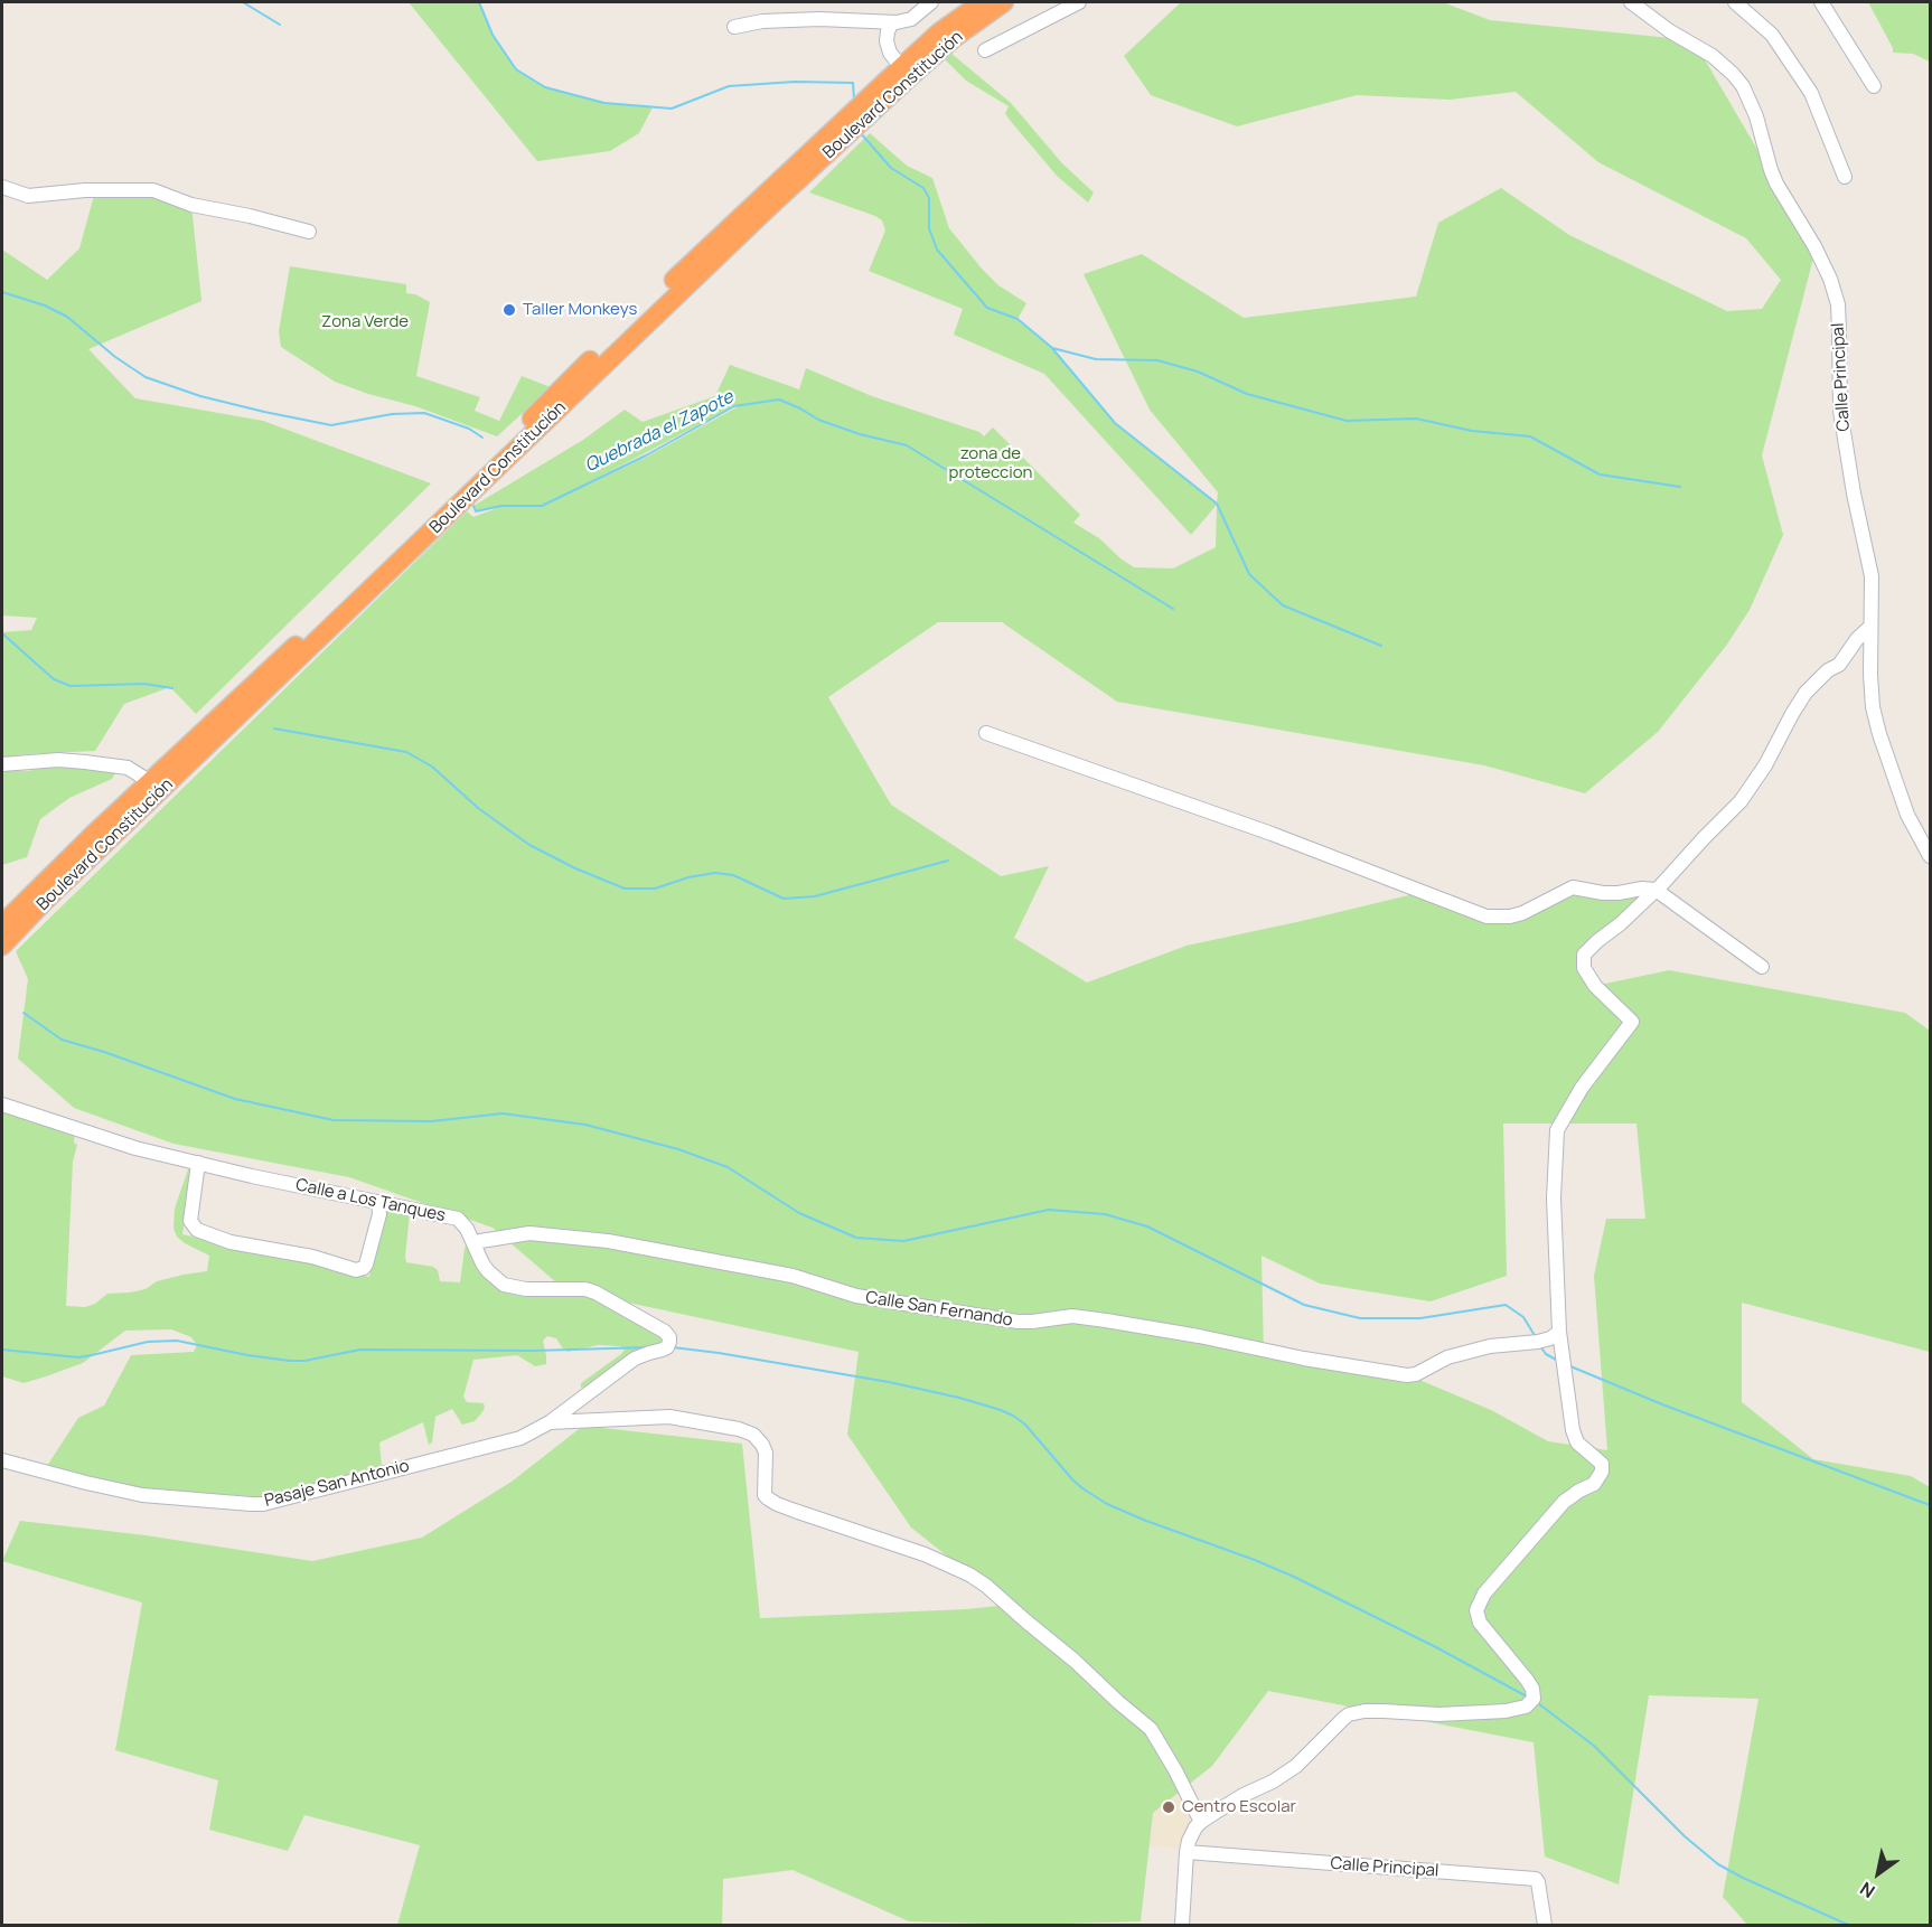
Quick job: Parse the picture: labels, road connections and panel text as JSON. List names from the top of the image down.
{
  "streets": {
    "highway": ["Boulevard Constitución"],
    "street": [
      "Calle Principal",
      "Calle a Los Tanques",
      "Calle San Fernando",
      "Pasaje San Antonio"
    ]
  },
  "crossings": [
    ["Calle a Los Tanques", "Calle San Fernando"],
    ["Calle a Los Tanques", "Pasaje San Antonio"]
  ],
  "water": ["Quebrada el Zapote"],
  "parks": ["Zona Verde", "zona de proteccion"],
  "places": ["Taller Monkeys", "Centro Escolar"],
  "north": "bottom left"
}
